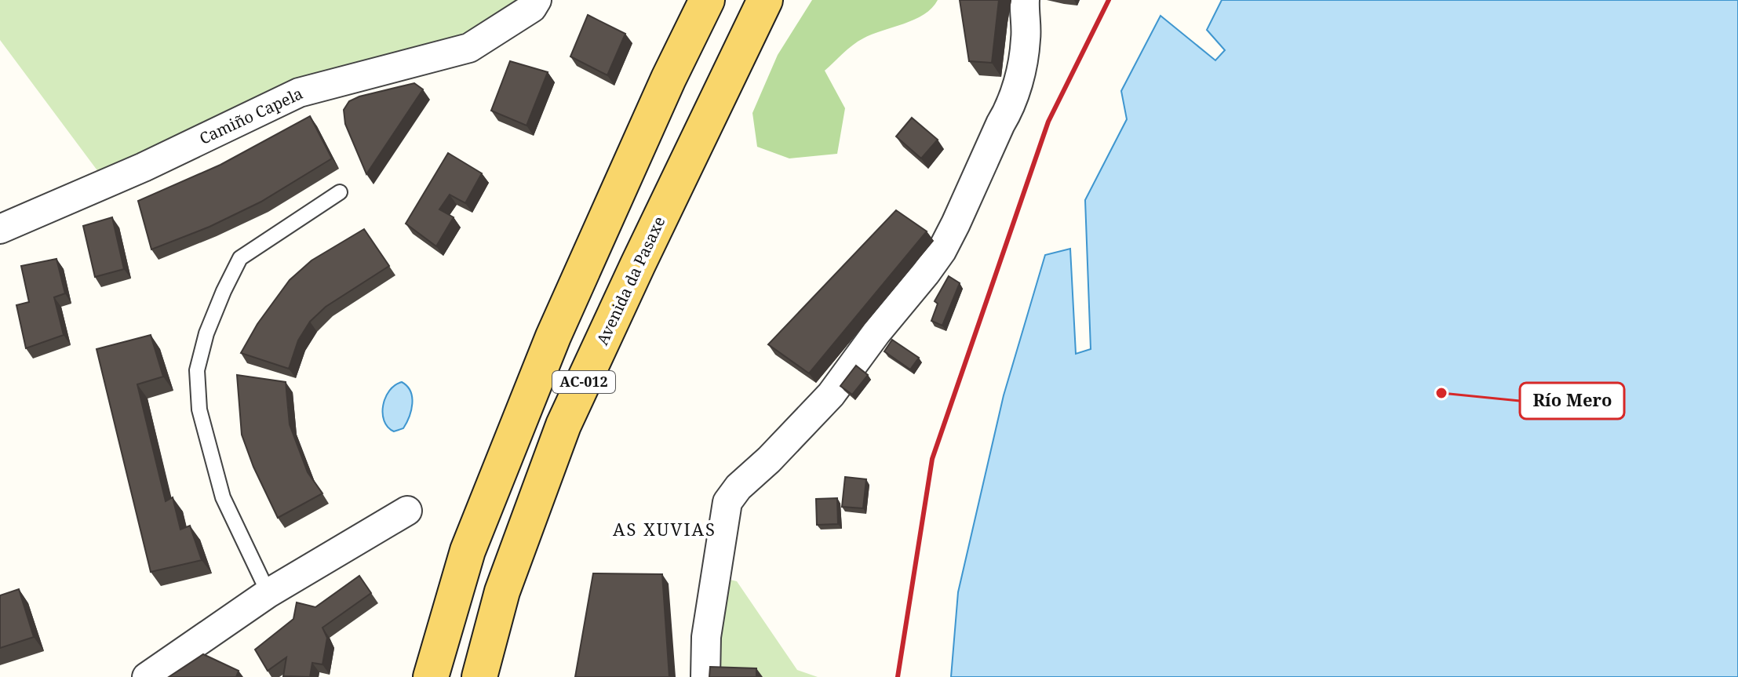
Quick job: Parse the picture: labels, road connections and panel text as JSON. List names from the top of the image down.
{
  "streets": {
    "main road": ["Avenida da Pasaxe", "AC-012"],
    "street": ["Camiño Capela"]
  },
  "districts": ["AS XUVIAS"],
  "places": ["Río Mero"]
}
